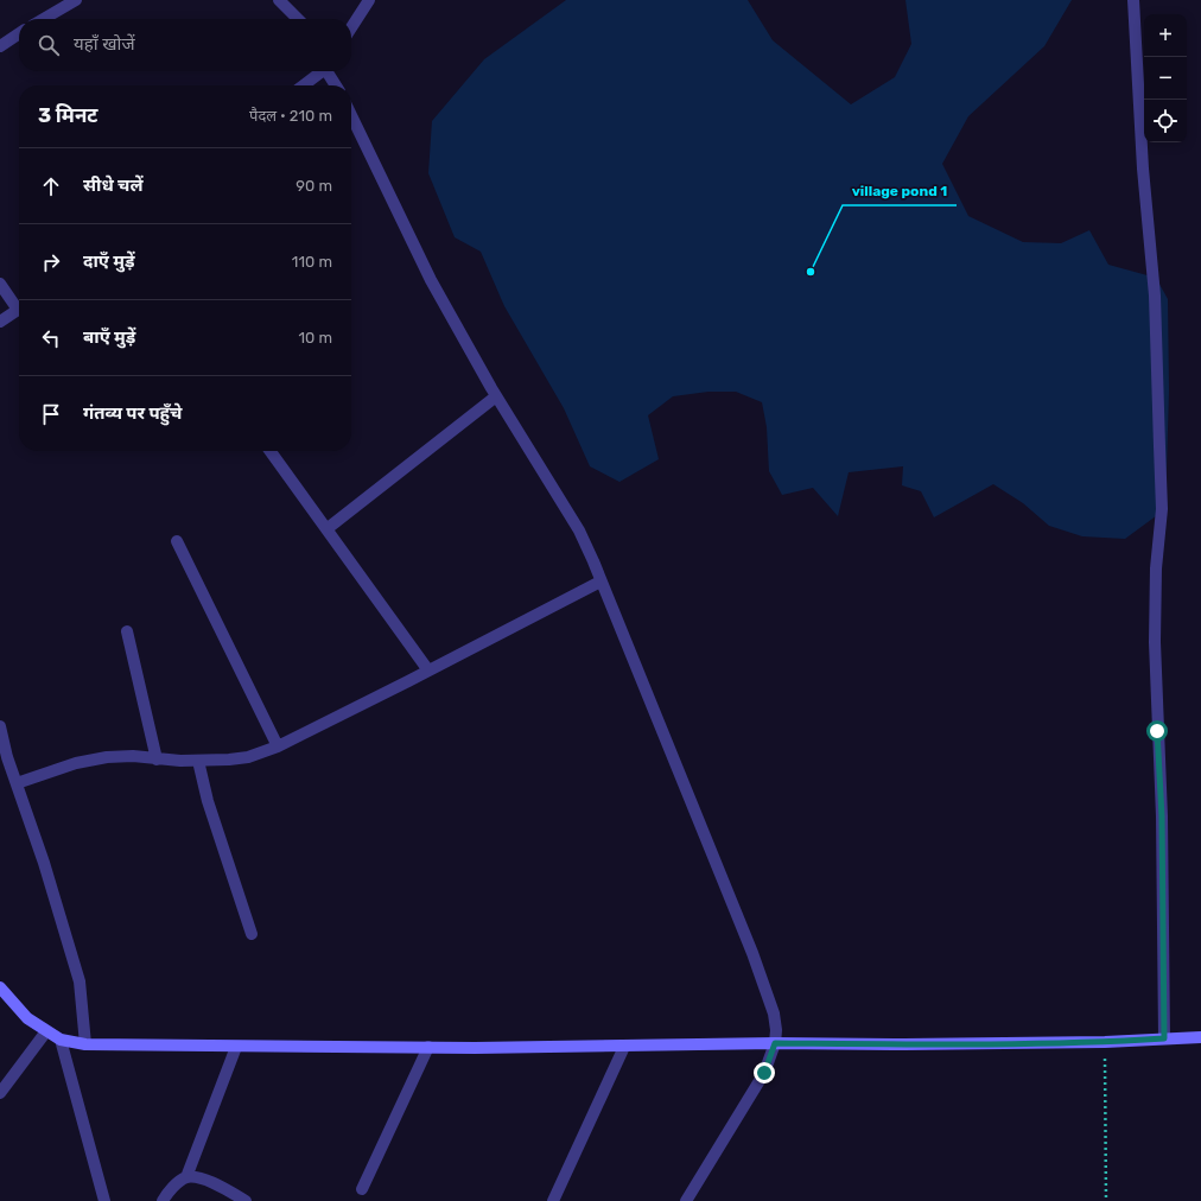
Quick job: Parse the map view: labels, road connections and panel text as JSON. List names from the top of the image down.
{
  "places": ["village pond 1"],
  "page": {
    "map_buttons": ["+", "−"],
    "search": "यहाँ खोजें",
    "heading": ["3 मिनट", "पैदल · 210 m"],
    "list": [
      ["सीधे चलें", "90 m"],
      ["दाएँ मुड़ें", "110 m"],
      ["बाएँ मुड़ें", "10 m"],
      "गंतव्य पर पहुँचे"
    ]
  }
}
